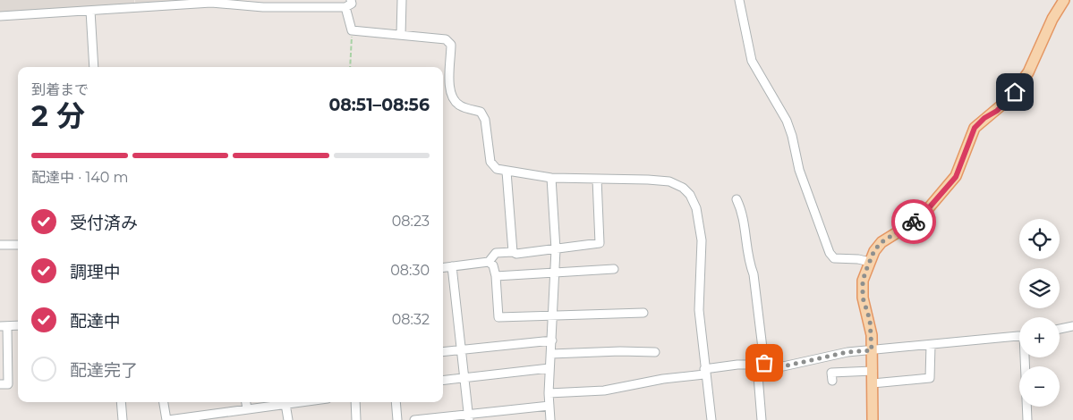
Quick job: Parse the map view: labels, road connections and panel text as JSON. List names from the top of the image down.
{
  "page": {
    "heading": ["2 分", "到着まで", "08:51–08:56"],
    "bar": "配達中 · 140 m",
    "list": [
      ["受付済み", "08:23"],
      ["調理中", "08:30"],
      ["配達中", "08:32"],
      "配達完了"
    ],
    "map_buttons": ["+", "−"]
  }
}
